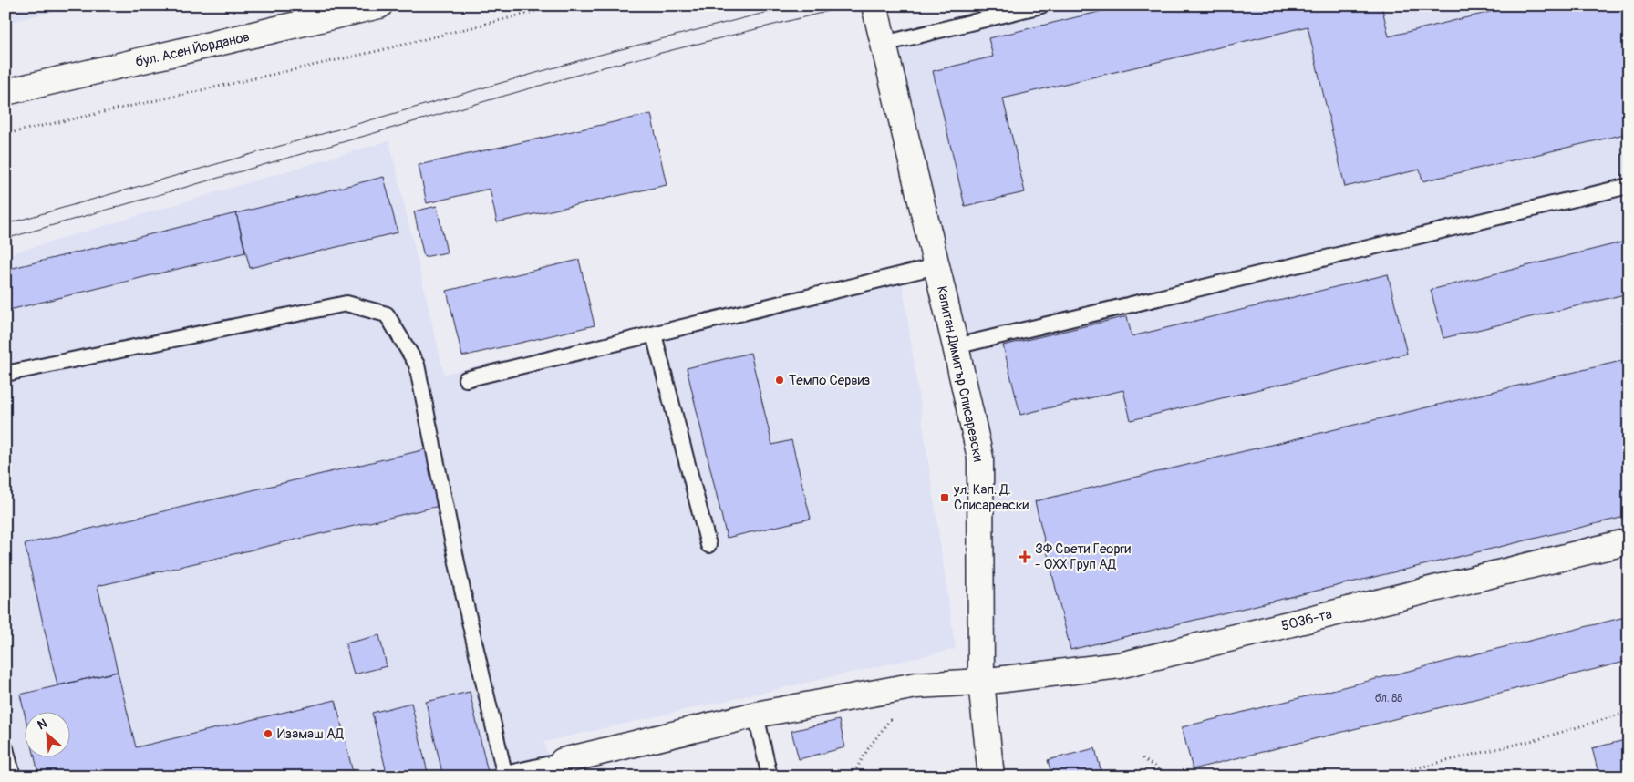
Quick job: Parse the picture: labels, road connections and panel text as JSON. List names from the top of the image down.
{
  "streets": {
    "street": ["бул. Асен Йорданов", "Капитан Димитър Списаревски", "5036-та"]
  },
  "crossings": [
    ["Капитан Димитър Списаревски", "5036-та"]
  ],
  "places": {
    "other": ["Темпо Сервиз", "Изамаш АД"],
    "transit": ["ул. Кап. Д. Списаревски"],
    "health": ["ЗФ Свети Георги - ОХХ Груп АД"]
  },
  "house_numbers": ["бл. 88"],
  "north": "top left"
}
